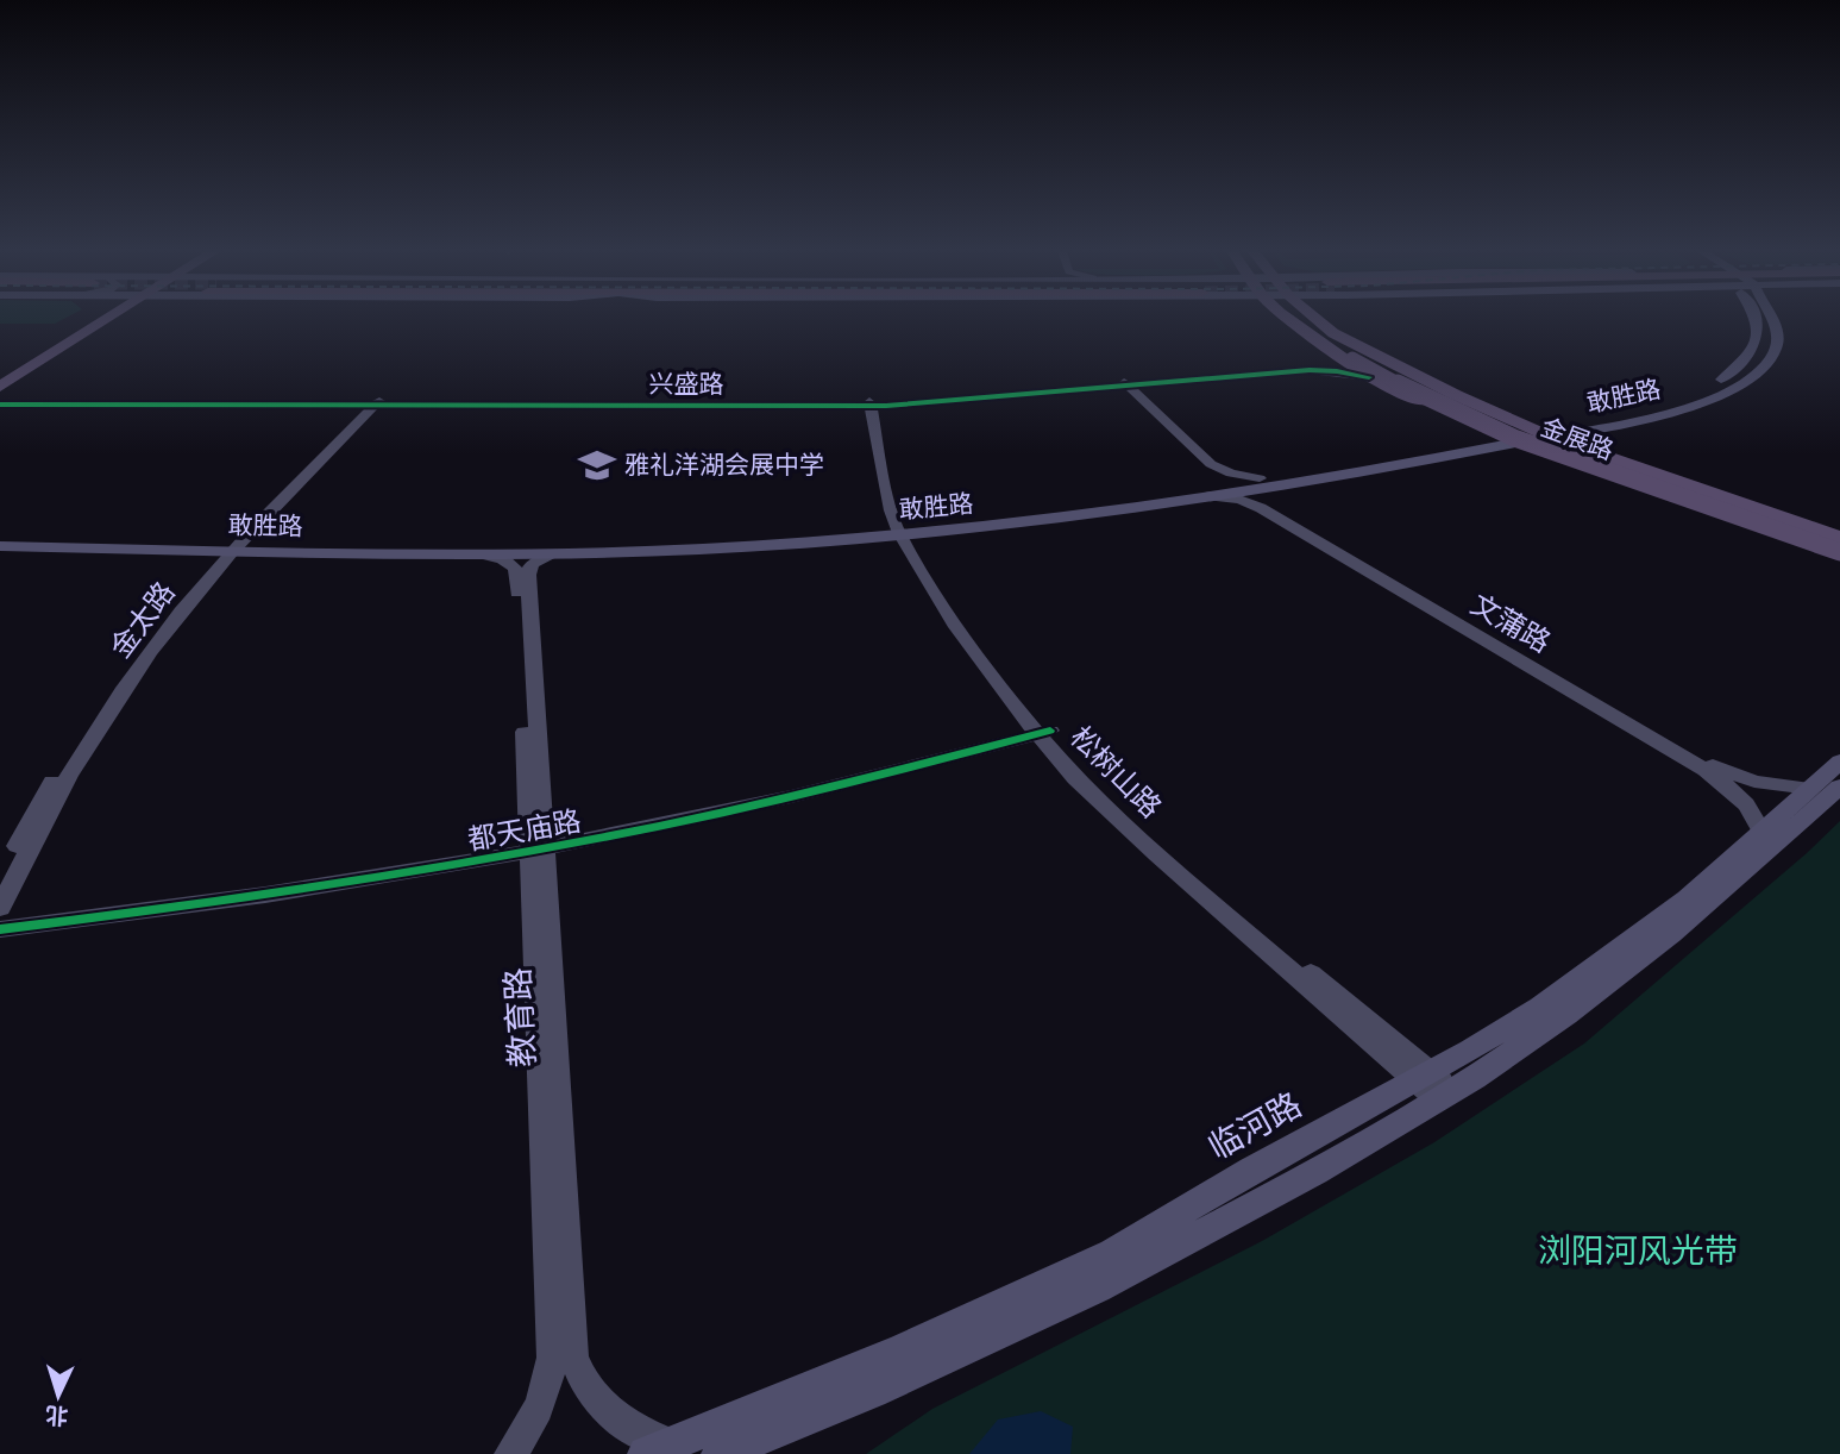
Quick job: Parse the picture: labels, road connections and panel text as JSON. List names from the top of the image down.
{
  "streets": {
    "main road": ["敢胜路", "金展路", "临河路"],
    "street": [
      "兴盛路",
      "金太路",
      "文蒲路",
      "松树山路",
      "都天庙路",
      "教育路"
    ]
  },
  "crossings": [
    ["兴盛路", "金展路"],
    ["兴盛路", "金太路"],
    ["兴盛路", "松树山路"],
    ["敢胜路", "金展路"],
    ["敢胜路", "金太路"],
    ["敢胜路", "文蒲路"],
    ["敢胜路", "松树山路"],
    ["敢胜路", "教育路"],
    ["文蒲路", "临河路"],
    ["松树山路", "都天庙路"],
    ["松树山路", "临河路"],
    ["都天庙路", "教育路"],
    ["教育路", "临河路"]
  ],
  "parks": ["浏阳河风光带"],
  "places": {
    "school or university": ["雅礼洋湖会展中学"]
  },
  "north": "bottom"
}
